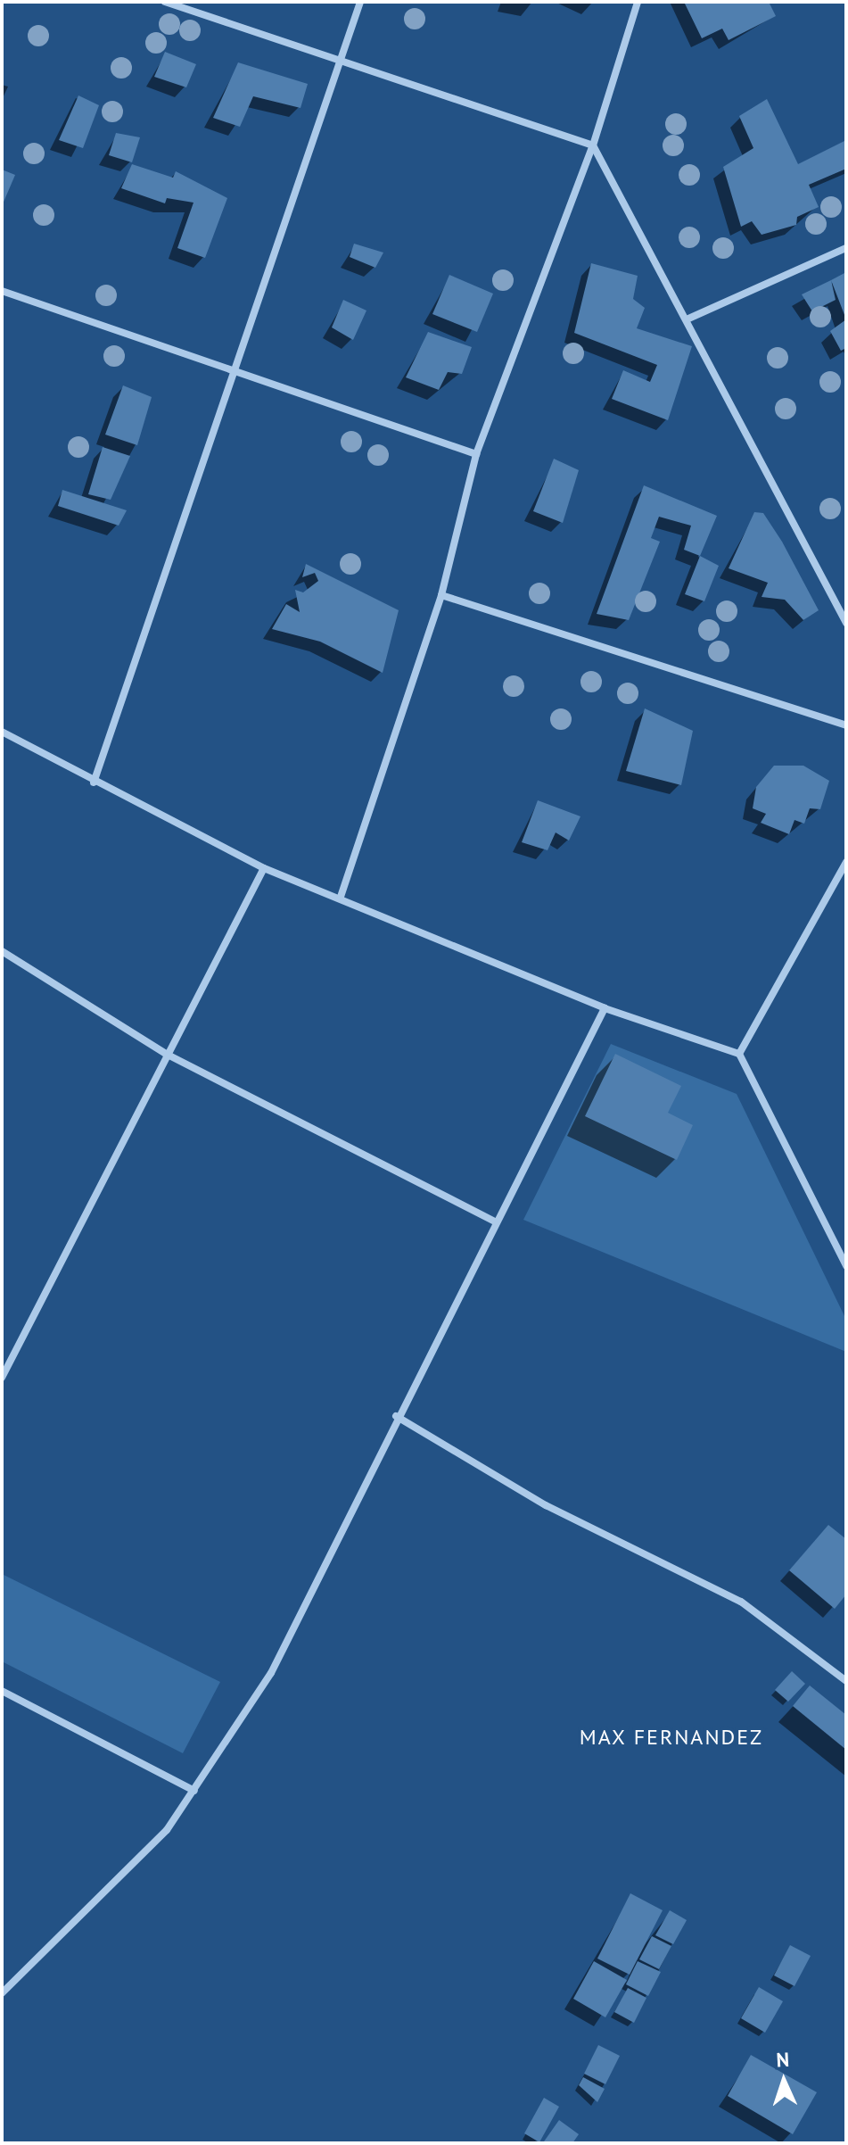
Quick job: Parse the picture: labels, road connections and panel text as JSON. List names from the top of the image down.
{
  "districts": ["MAX FERNANDEZ"],
  "north": "top"
}
